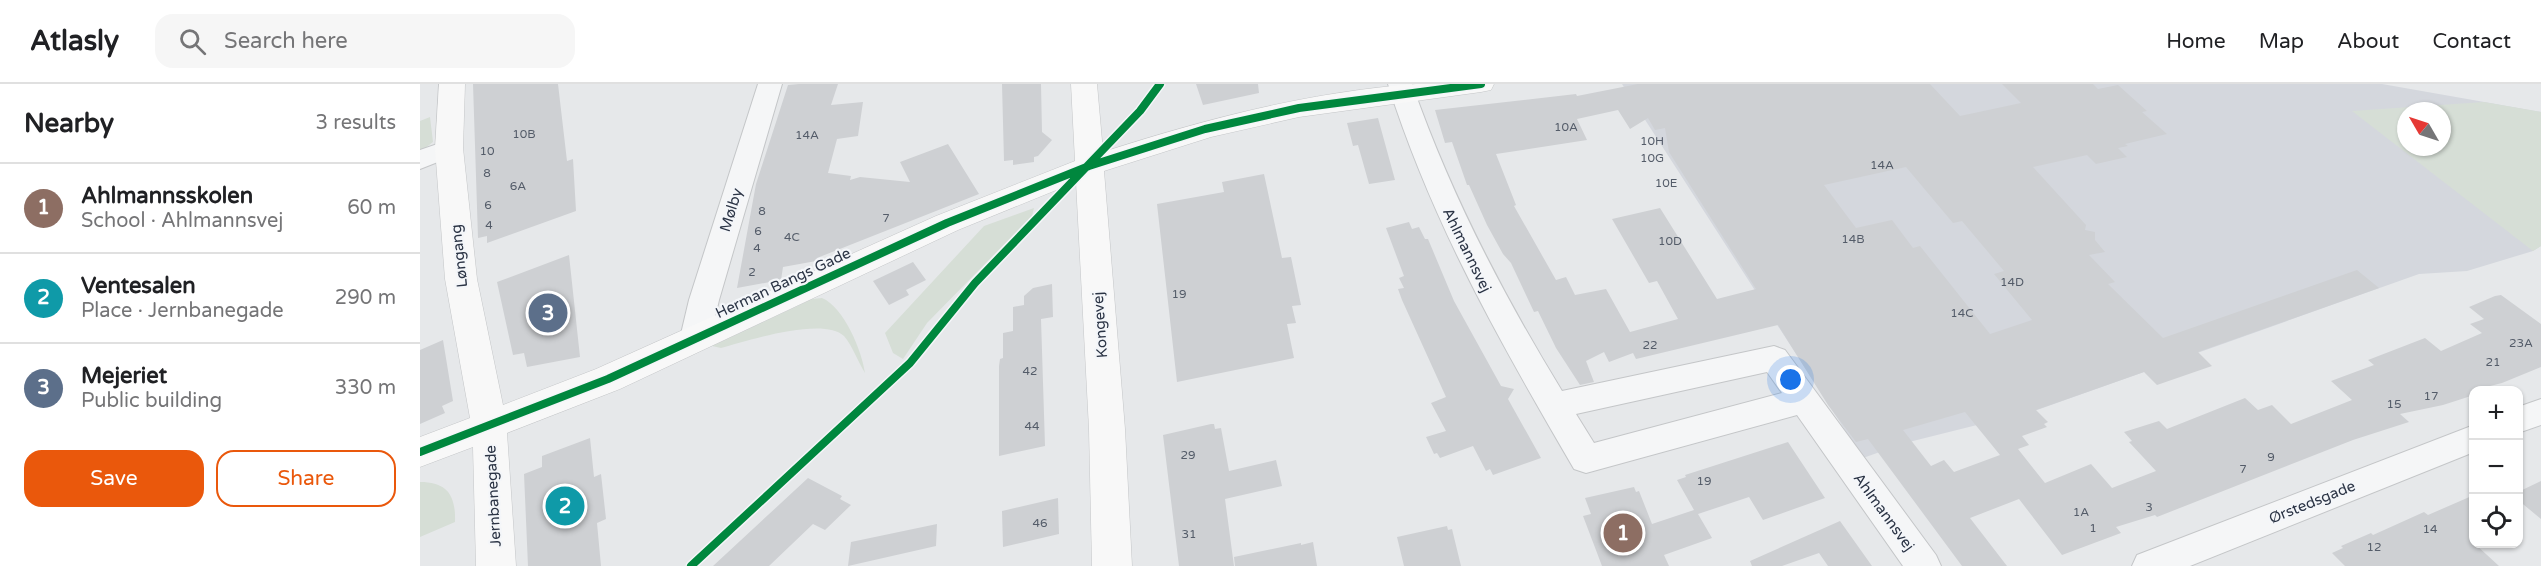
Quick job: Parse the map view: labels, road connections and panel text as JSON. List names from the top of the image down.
{
  "streets": {
    "street": [
      "Mølby",
      "Ahlmannsvej",
      "Løngang",
      "Herman Bangs Gade",
      "Kongevej",
      "Jernbanegade",
      "Ørstedsgade"
    ]
  },
  "crossings": [
    ["Mølby", "Herman Bangs Gade"],
    ["Ahlmannsvej", "Herman Bangs Gade"],
    ["Løngang", "Herman Bangs Gade"],
    ["Løngang", "Jernbanegade"],
    ["Herman Bangs Gade", "Kongevej"],
    ["Herman Bangs Gade", "Jernbanegade"]
  ],
  "house_numbers": [
    "10A",
    "10B",
    "14A",
    "10H",
    "10",
    "10G",
    "14A",
    "8",
    "10E",
    "6A",
    "6",
    "8",
    "7",
    "4",
    "6",
    "4C",
    "14B",
    "10D",
    "4",
    "2",
    "14D",
    "19",
    "14C",
    "23A",
    "22",
    "21",
    "42",
    "17",
    "15",
    "44",
    "29",
    "9",
    "7",
    "19",
    "3",
    "1A",
    "46",
    "1",
    "14",
    "31",
    "12"
  ],
  "north": "top left",
  "page": {
    "header": "Atlasly",
    "search": "Search here",
    "nav": [
      "Home",
      "Map",
      "About",
      "Contact"
    ],
    "heading": ["Nearby", "3 results"],
    "list": [
      {
        "mark": "1",
        "name": "Ahlmannsskolen",
        "note": "School · Ahlmannsvej",
        "value": "60 m"
      },
      {
        "mark": "2",
        "name": "Ventesalen",
        "note": "Place · Jernbanegade",
        "value": "290 m"
      },
      {
        "mark": "3",
        "name": "Mejeriet",
        "note": "Public building",
        "value": "330 m"
      }
    ],
    "pins": ["3", "2", "1"],
    "map_buttons": ["+", "−"],
    "buttons": ["Save", "Share"]
  }
}
